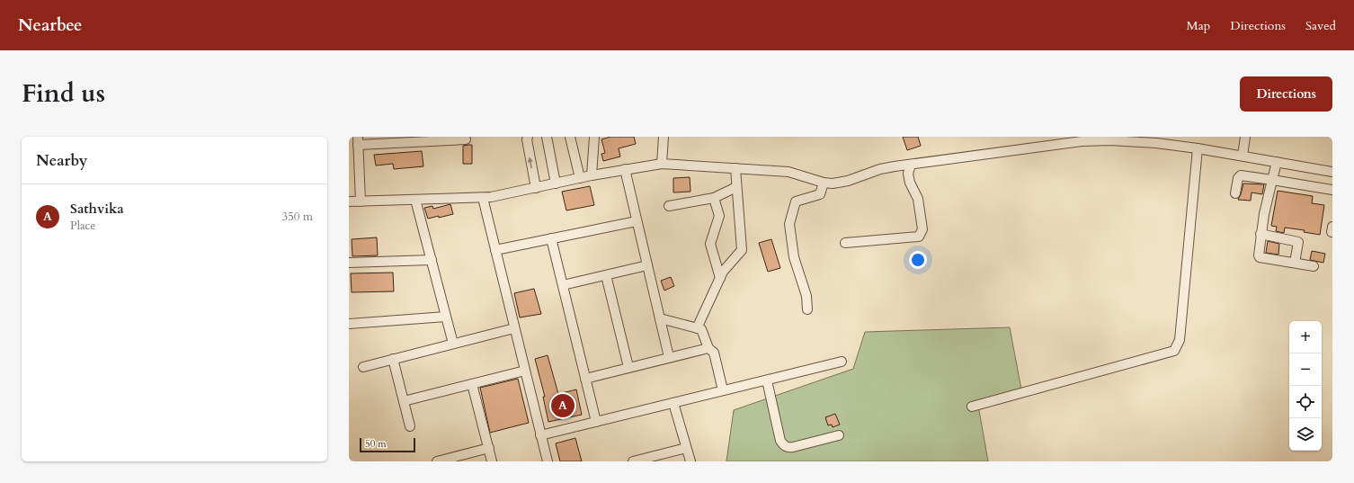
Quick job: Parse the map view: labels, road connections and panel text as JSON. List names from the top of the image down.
{
  "scale_bar": "50 m",
  "page": {
    "header": "Nearbee",
    "nav": ["Map", "Directions", "Saved"],
    "title": "Find us",
    "buttons": "Directions",
    "heading": "Nearby",
    "list": [
      {
        "mark": "A",
        "name": "Sathvika",
        "note": "Place",
        "value": "350 m"
      }
    ],
    "map_buttons": ["+", "−"],
    "pins": "A",
    "scale": "50 m"
  }
}
